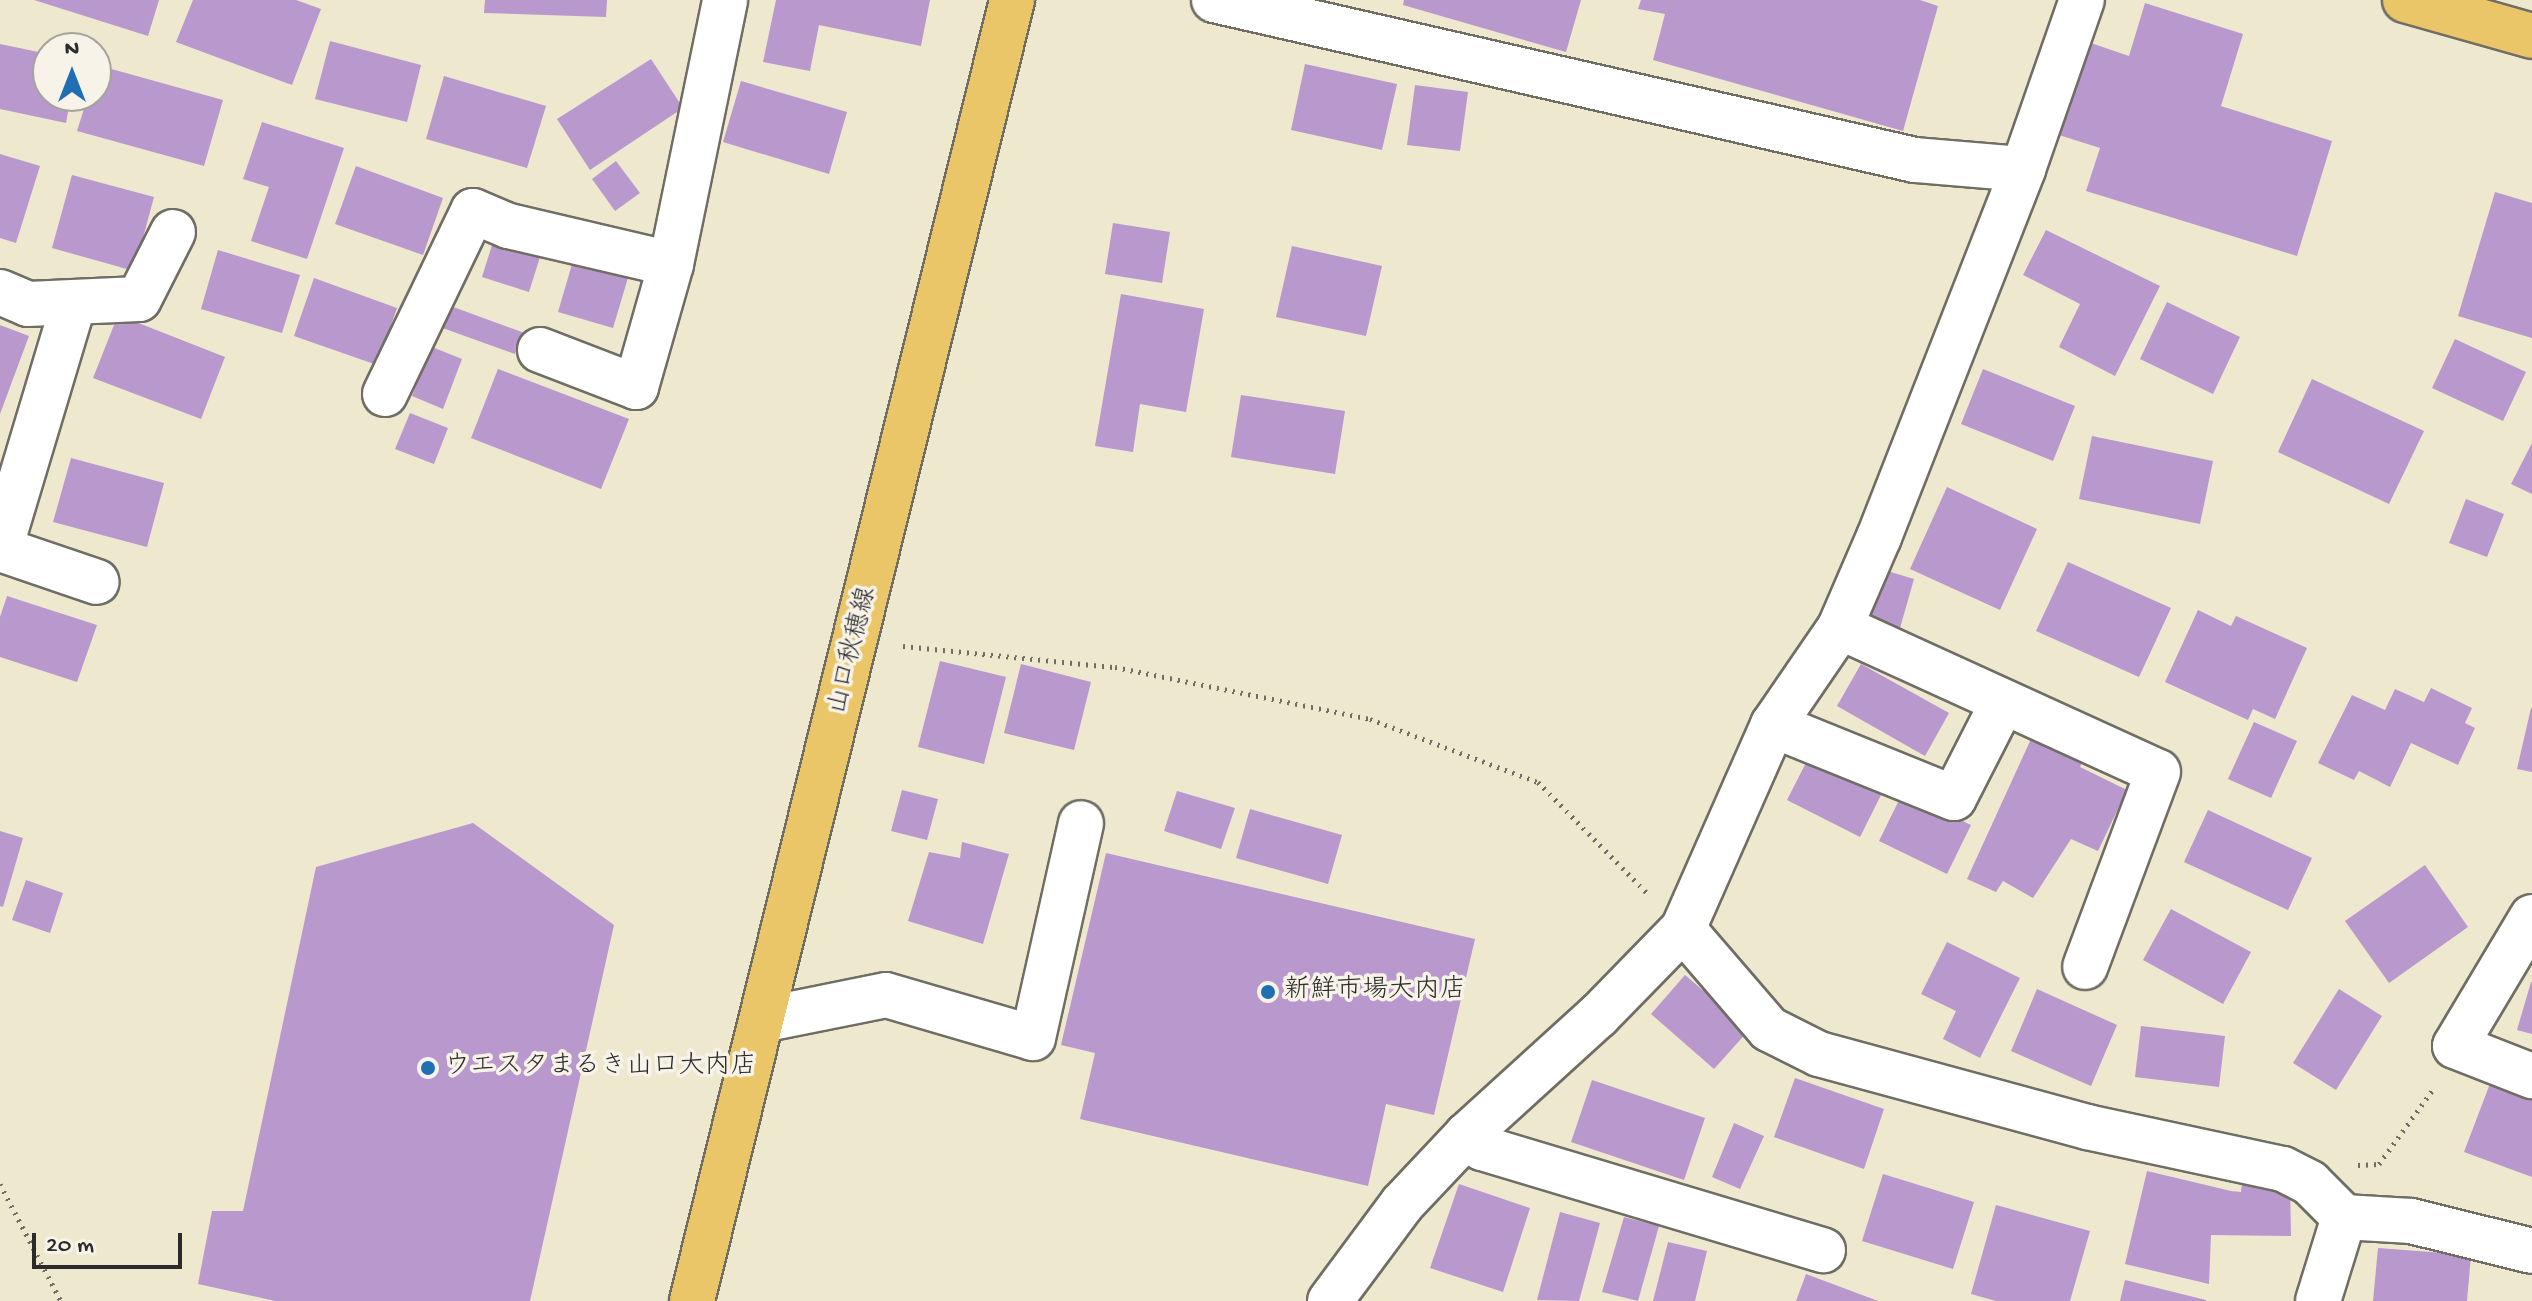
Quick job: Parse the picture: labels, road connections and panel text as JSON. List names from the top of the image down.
{
  "streets": {
    "main road": ["山口秋穂線"]
  },
  "places": ["新鮮市場大内店", "ウエスタまるき山口大内店"],
  "scale_bar": "20 m",
  "north": "top"
}
